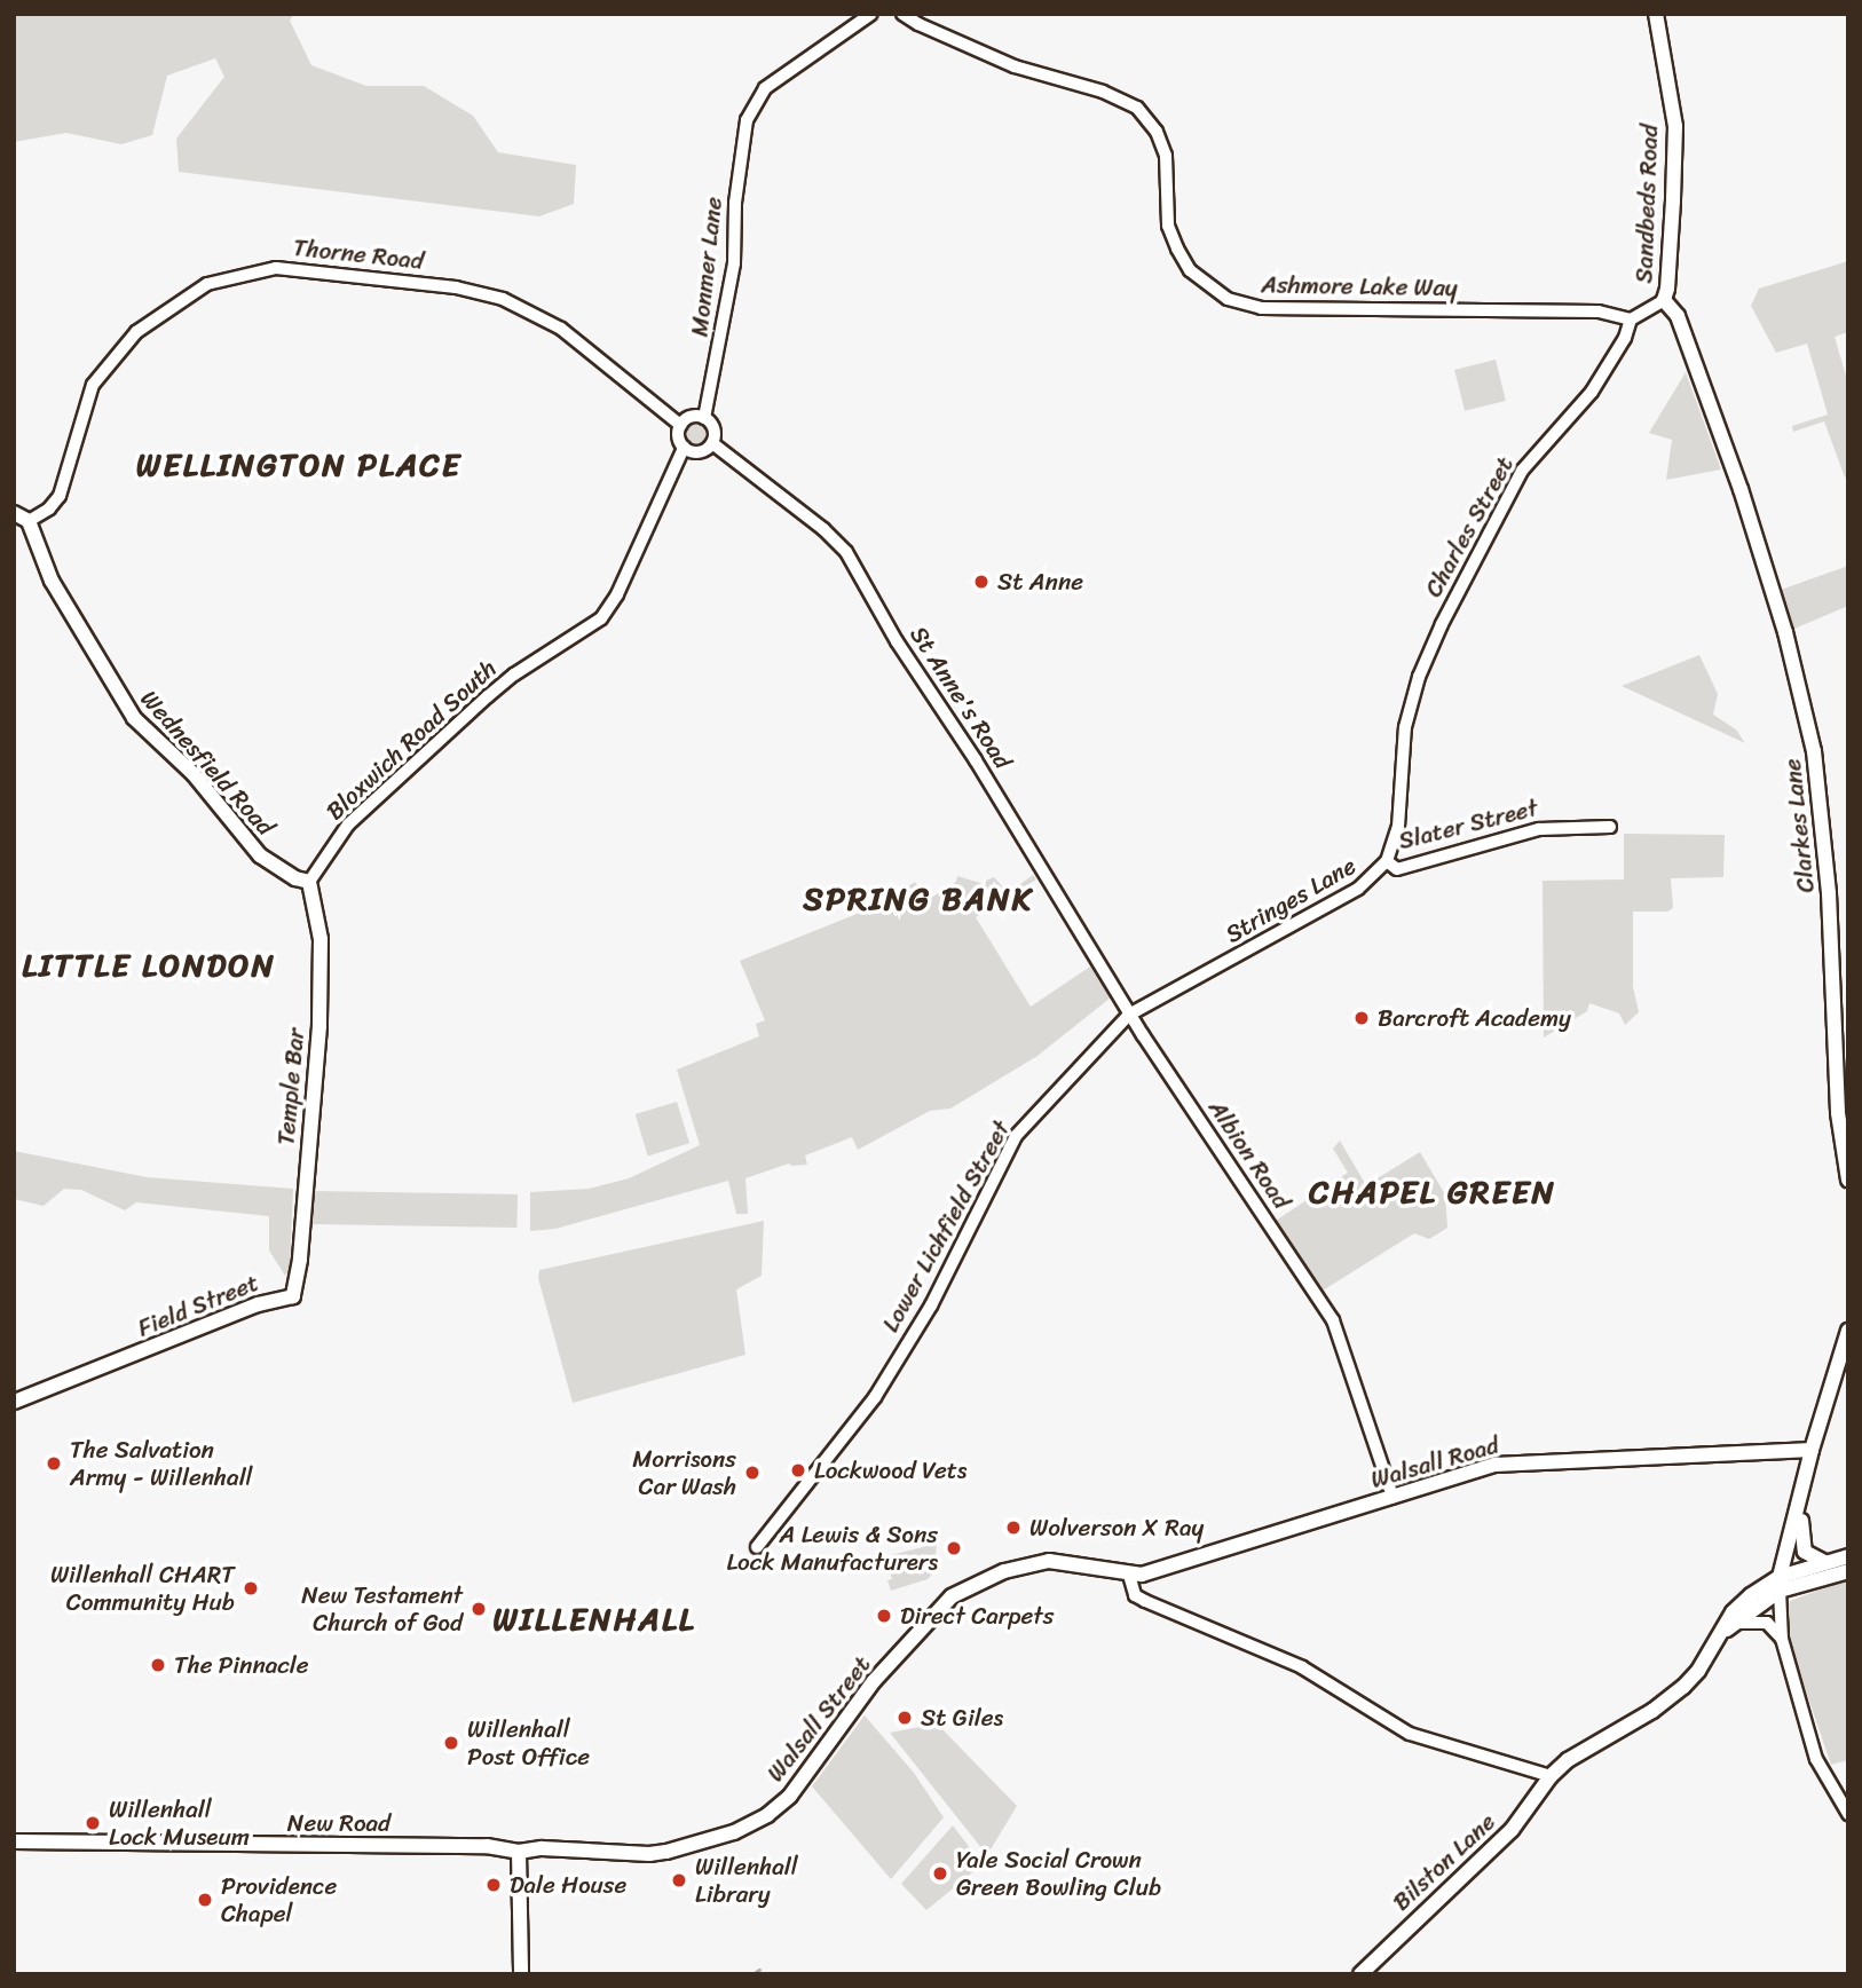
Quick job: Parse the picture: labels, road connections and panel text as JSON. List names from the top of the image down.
{
  "streets": {
    "main road": [
      "Sandbeds Road",
      "Wednesfield Road",
      "Clarkes Lane",
      "Temple Bar",
      "Field Street",
      "Walsall Road",
      "Walsall Street",
      "New Road",
      "Bilston Lane"
    ],
    "street": [
      "Thorne Road",
      "Monmer Lane",
      "Ashmore Lake Way",
      "Charles Street",
      "St Anne's Road",
      "Bloxwich Road South",
      "Slater Street",
      "Stringes Lane",
      "Albion Road",
      "Lower Lichfield Street"
    ]
  },
  "crossings": [
    ["Sandbeds Road", "Clarkes Lane"],
    ["Thorne Road", "Monmer Lane"],
    ["Thorne Road", "St Anne's Road"],
    ["Thorne Road", "Bloxwich Road South"],
    ["Thorne Road", "Wednesfield Road"],
    ["Monmer Lane", "St Anne's Road"],
    ["Monmer Lane", "Bloxwich Road South"],
    ["Ashmore Lake Way", "Charles Street"],
    ["Charles Street", "Stringes Lane"],
    ["St Anne's Road", "Bloxwich Road South"],
    ["St Anne's Road", "Stringes Lane"],
    ["St Anne's Road", "Albion Road"],
    ["St Anne's Road", "Lower Lichfield Street"],
    ["Bloxwich Road South", "Wednesfield Road"],
    ["Bloxwich Road South", "Temple Bar"],
    ["Wednesfield Road", "Temple Bar"],
    ["Slater Street", "Stringes Lane"],
    ["Stringes Lane", "Albion Road"],
    ["Stringes Lane", "Lower Lichfield Street"],
    ["Temple Bar", "Field Street"],
    ["Albion Road", "Lower Lichfield Street"],
    ["Albion Road", "Walsall Road"],
    ["Walsall Road", "Walsall Street"],
    ["Walsall Street", "New Road"]
  ],
  "districts": [
    "WELLINGTON PLACE",
    "SPRING BANK",
    "LITTLE LONDON",
    "CHAPEL GREEN",
    "WILLENHALL"
  ],
  "places": [
    "St Anne",
    "Barcroft Academy",
    "The Salvation Army - Willenhall",
    "Lockwood Vets",
    "Morrisons Car Wash",
    "Wolverson X Ray",
    "A Lewis & Sons Lock Manufacturers",
    "Willenhall CHART Community Hub",
    "New Testament Church of God",
    "Direct Carpets",
    "The Pinnacle",
    "St Giles",
    "Willenhall Post Office",
    "Willenhall Lock Museum",
    "Yale Social Crown Green Bowling Club",
    "Willenhall Library",
    "Dale House",
    "Providence Chapel"
  ]
}
